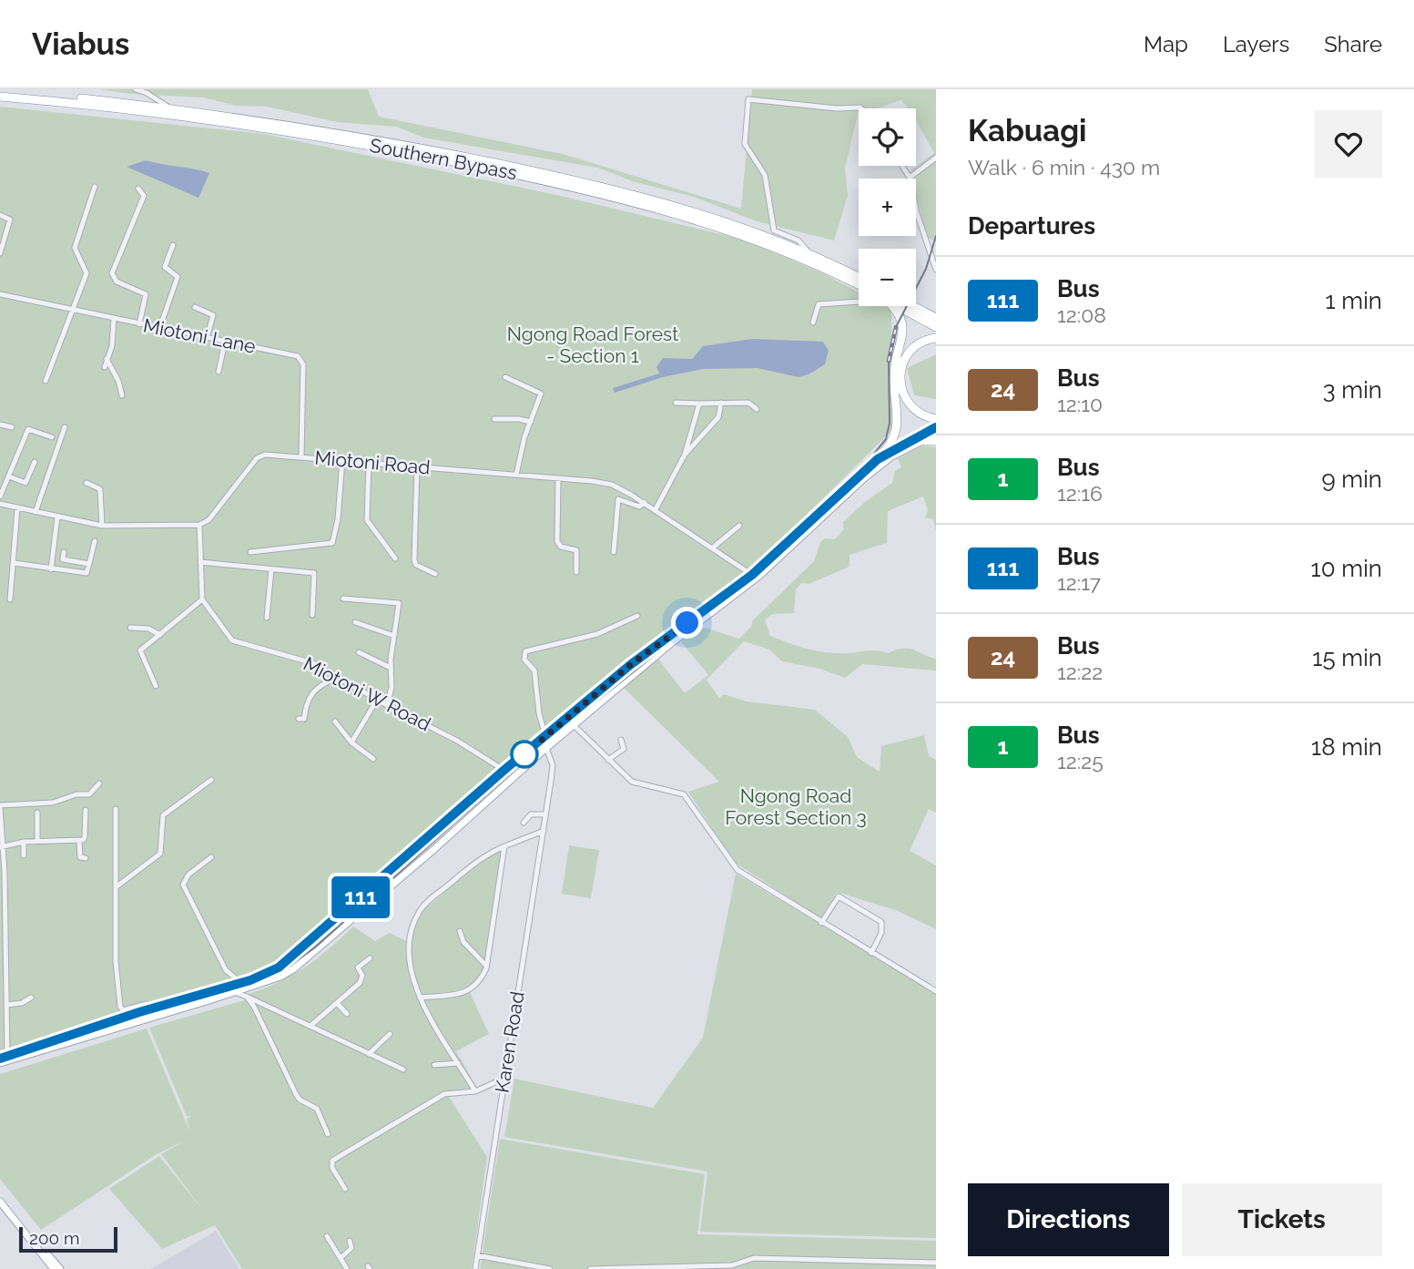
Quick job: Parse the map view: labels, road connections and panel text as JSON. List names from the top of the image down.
{
  "streets": {
    "highway": ["Southern Bypass"],
    "street": [
      "Miotoni Lane",
      "Miotoni Road",
      "Miotoni W Road",
      "Karen Road"
    ]
  },
  "crossings": [
    ["Miotoni Lane", "Miotoni Road"]
  ],
  "parks": ["Ngong Road Forest - Section 1", "Ngong Road Forest Section 3"],
  "lines": ["bus line 111"],
  "scale_bar": "200 m",
  "page": {
    "header": "Viabus",
    "nav": ["Map", "Layers", "Share"],
    "on_map": "111",
    "heading": [
      ["Kabuagi", "Walk · 6 min · 430 m"],
      "Departures"
    ],
    "map_buttons": ["+", "−"],
    "list": [
      {
        "mark": "111",
        "name": "Bus",
        "note": "12:08",
        "value": "1 min"
      },
      {
        "mark": "24",
        "name": "Bus",
        "note": "12:10",
        "value": "3 min"
      },
      {
        "mark": "1",
        "name": "Bus",
        "note": "12:16",
        "value": "9 min"
      },
      {
        "mark": "111",
        "name": "Bus",
        "note": "12:17",
        "value": "10 min"
      },
      {
        "mark": "24",
        "name": "Bus",
        "note": "12:22",
        "value": "15 min"
      },
      {
        "mark": "1",
        "name": "Bus",
        "note": "12:25",
        "value": "18 min"
      }
    ],
    "buttons": ["Directions", "Tickets"],
    "scale": "200 m"
  }
}
